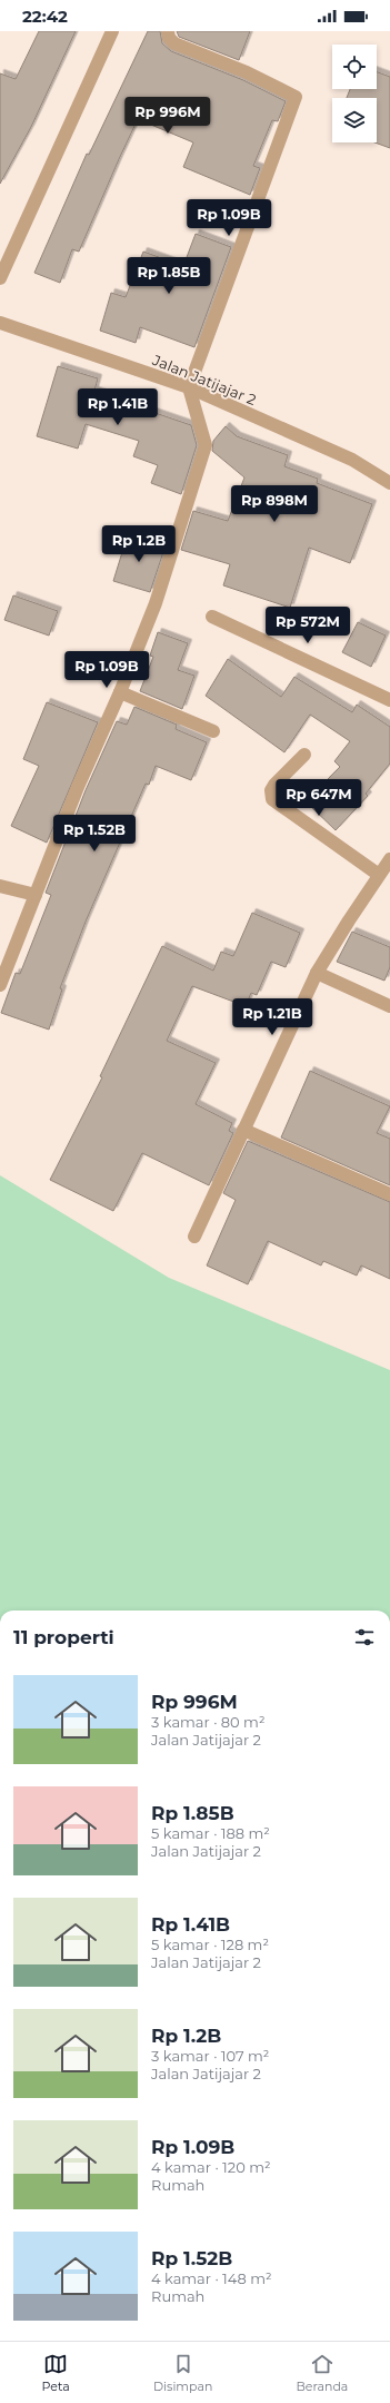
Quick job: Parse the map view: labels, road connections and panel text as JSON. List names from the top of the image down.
{
  "streets": {
    "street": ["Jalan Jatijajar 2"]
  },
  "page": {
    "status": "22:42",
    "price": [
      "Rp 996M",
      "Rp 1.09B",
      "Rp 1.85B",
      "Rp 1.41B",
      "Rp 898M",
      "Rp 1.2B",
      "Rp 572M",
      "Rp 1.09B",
      "Rp 647M",
      "Rp 1.52B",
      "Rp 1.21B"
    ],
    "heading": "11 properti",
    "list": [
      {
        "name": "Rp 996M",
        "note": "3 kamar · 80 m² · Jalan Jatijajar 2"
      },
      {
        "name": "Rp 1.85B",
        "note": "5 kamar · 188 m² · Jalan Jatijajar 2"
      },
      {
        "name": "Rp 1.41B",
        "note": "5 kamar · 128 m² · Jalan Jatijajar 2"
      },
      {
        "name": "Rp 1.2B",
        "note": "3 kamar · 107 m² · Jalan Jatijajar 2"
      },
      {
        "name": "Rp 1.09B",
        "note": "4 kamar · 120 m² · Rumah"
      },
      {
        "name": "Rp 1.52B",
        "note": "4 kamar · 148 m² · Rumah"
      }
    ],
    "tabs": ["Peta", "Disimpan", "Beranda"]
  }
}
